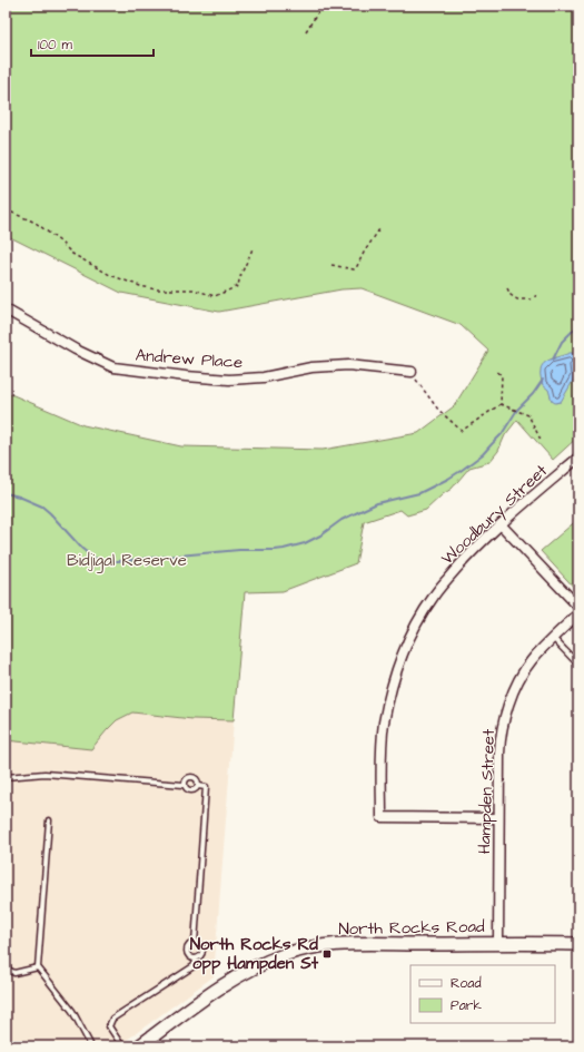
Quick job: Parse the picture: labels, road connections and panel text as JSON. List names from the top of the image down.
{
  "streets": {
    "main road": ["North Rocks Road"],
    "street": ["Andrew Place", "Woodbury Street", "Hampden Street"]
  },
  "crossings": [
    ["Woodbury Street", "Hampden Street"],
    ["Hampden Street", "North Rocks Road"]
  ],
  "parks": ["Bidjigal Reserve"],
  "places": {
    "transit": ["North Rocks Rd opp Hampden St"]
  },
  "legend": ["Road", "Park"],
  "scale_bar": "100 m"
}
